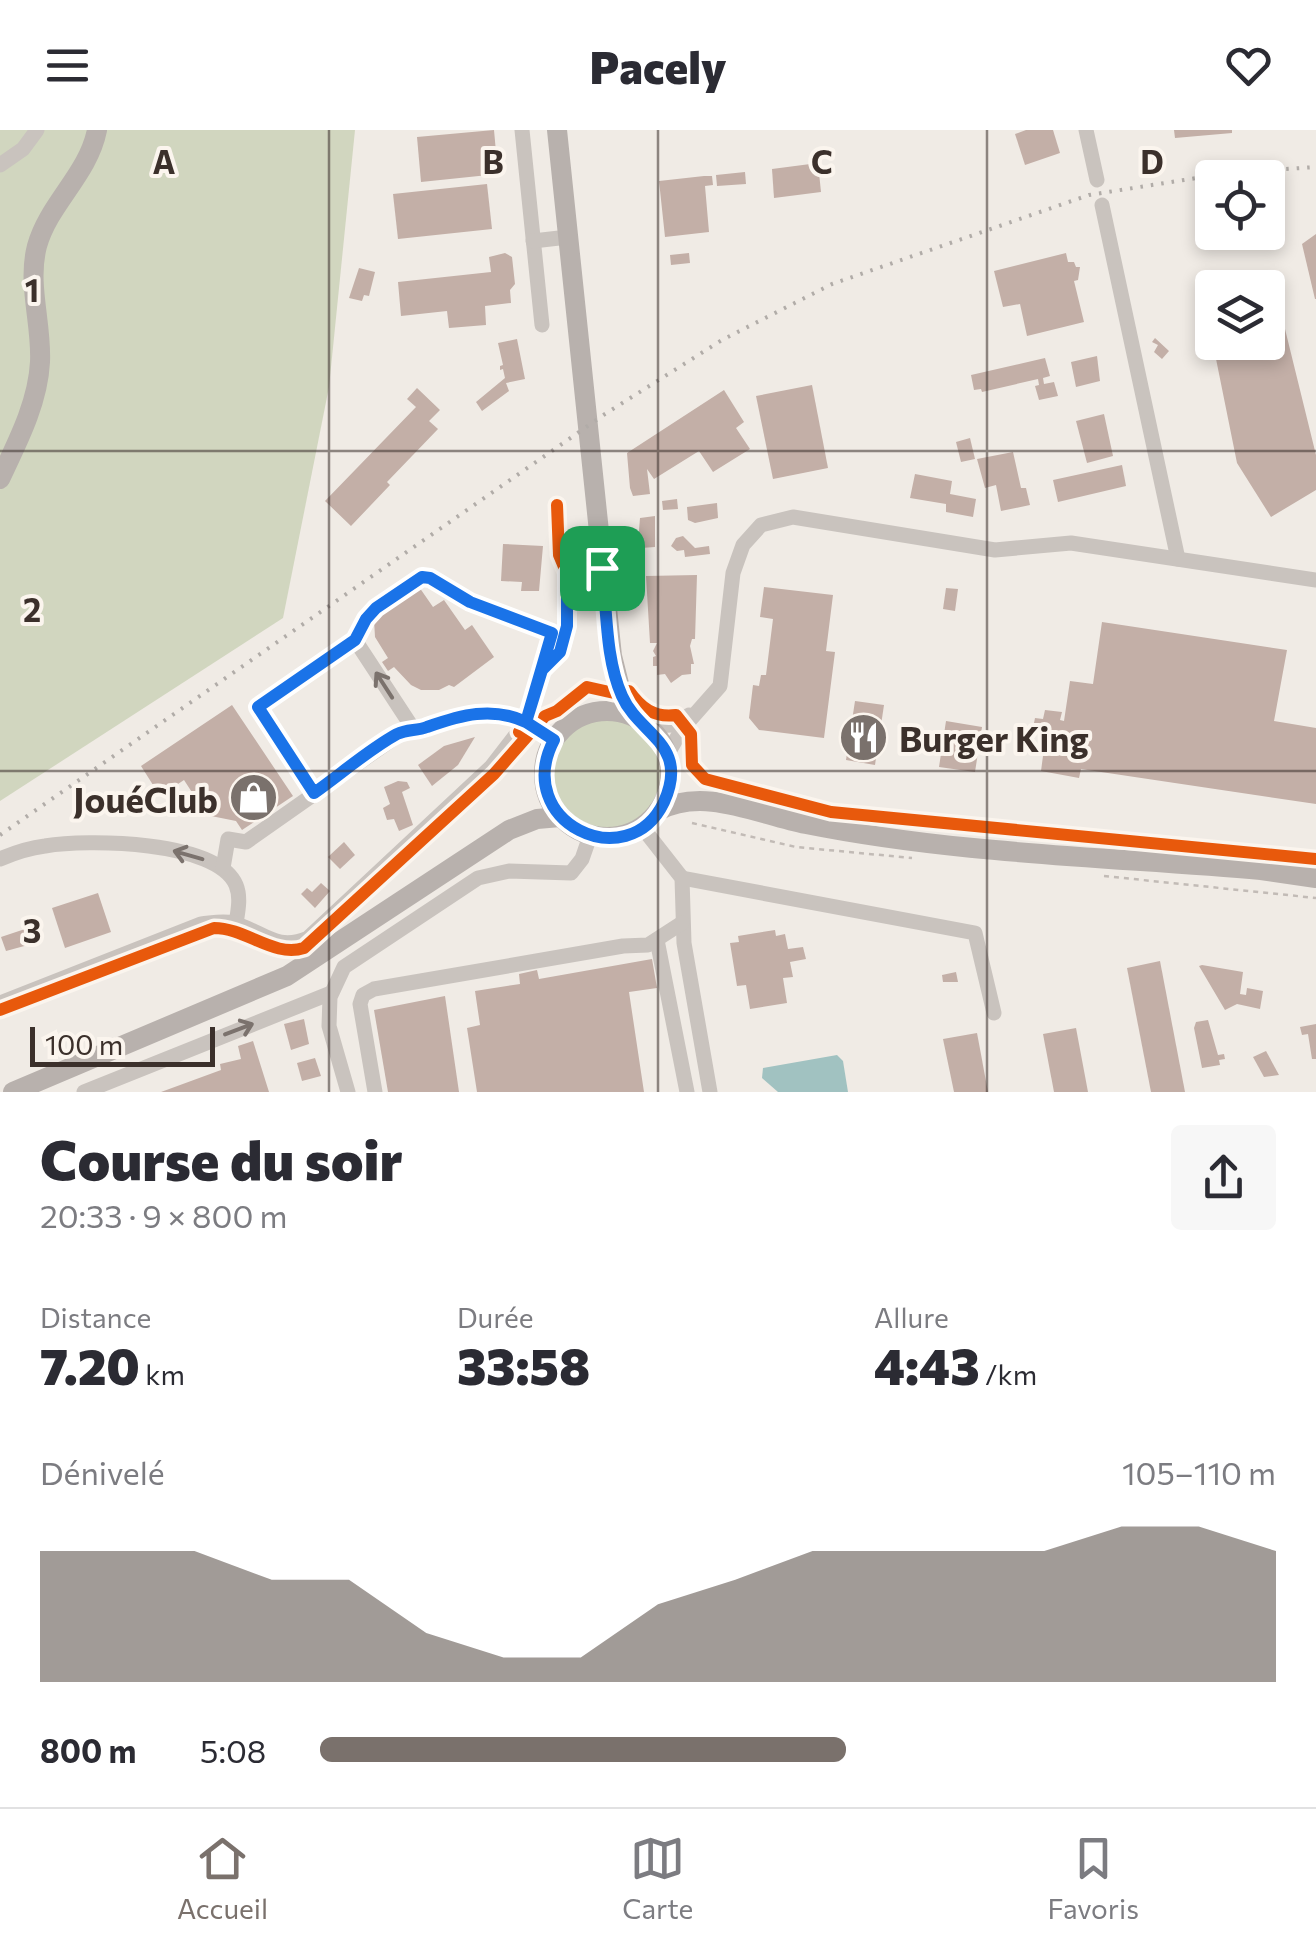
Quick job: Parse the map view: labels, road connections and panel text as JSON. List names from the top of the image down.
{
  "places": {
    "restaurant": ["Burger King"],
    "shop": ["JouéClub"]
  },
  "scale_bar": "100 m",
  "page": {
    "header": "Pacely",
    "scale": "100 m",
    "heading": ["Course du soir", "20:33 · 9 × 800 m"],
    "stats": [
      ["Distance", "7.20 km"],
      ["Durée", "33:58"],
      ["Allure", "4:43 /km"]
    ],
    "chart": ["Dénivelé", "105–110 m"],
    "list": [
      {
        "name": "800 m",
        "note": "5:08"
      }
    ],
    "tabs": ["Accueil", "Carte", "Favoris"]
  },
  "grid": {
    "columns": [
      "A",
      "B",
      "C",
      "D"
    ],
    "rows": ["1", "2", "3"]
  }
}
